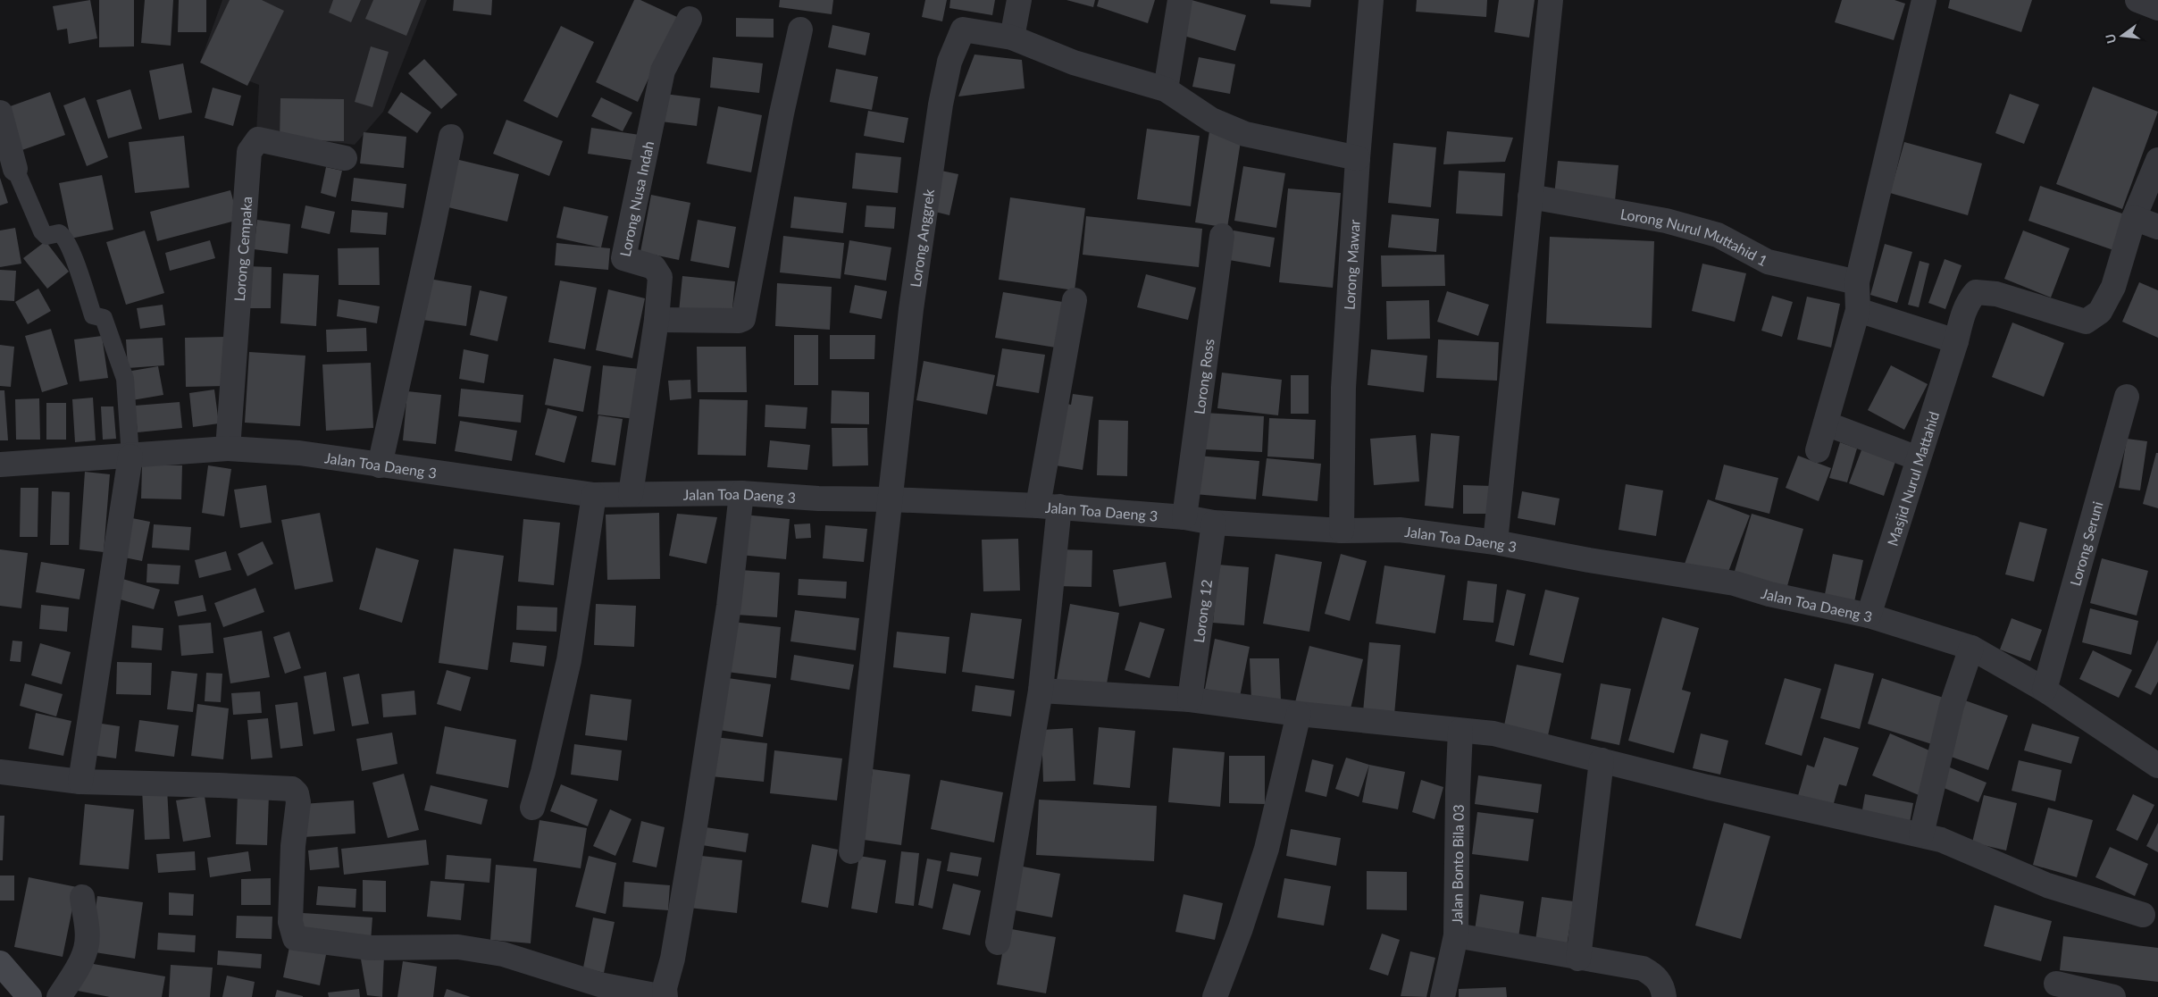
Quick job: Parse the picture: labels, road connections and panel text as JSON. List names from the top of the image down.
{
  "streets": {
    "street": [
      "Lorong Nusa Indah",
      "Lorong Anggrek",
      "Lorong Nurul Muttahid 1",
      "Lorong Cempaka",
      "Lorong Mawar",
      "Lorong Ross",
      "Jalan Toa Daeng 3",
      "Masjid Nurul Mattahid",
      "Lorong Seruni",
      "Lorong 12",
      "Jalan Bonto Bila 03"
    ]
  },
  "crossings": [
    ["Lorong Nusa Indah", "Jalan Toa Daeng 3"],
    ["Lorong Anggrek", "Jalan Toa Daeng 3"],
    ["Lorong Cempaka", "Jalan Toa Daeng 3"],
    ["Lorong Mawar", "Jalan Toa Daeng 3"],
    ["Lorong Ross", "Jalan Toa Daeng 3"],
    ["Jalan Toa Daeng 3", "Masjid Nurul Mattahid"],
    ["Jalan Toa Daeng 3", "Lorong Seruni"],
    ["Jalan Toa Daeng 3", "Lorong 12"]
  ],
  "north": "left"
}
